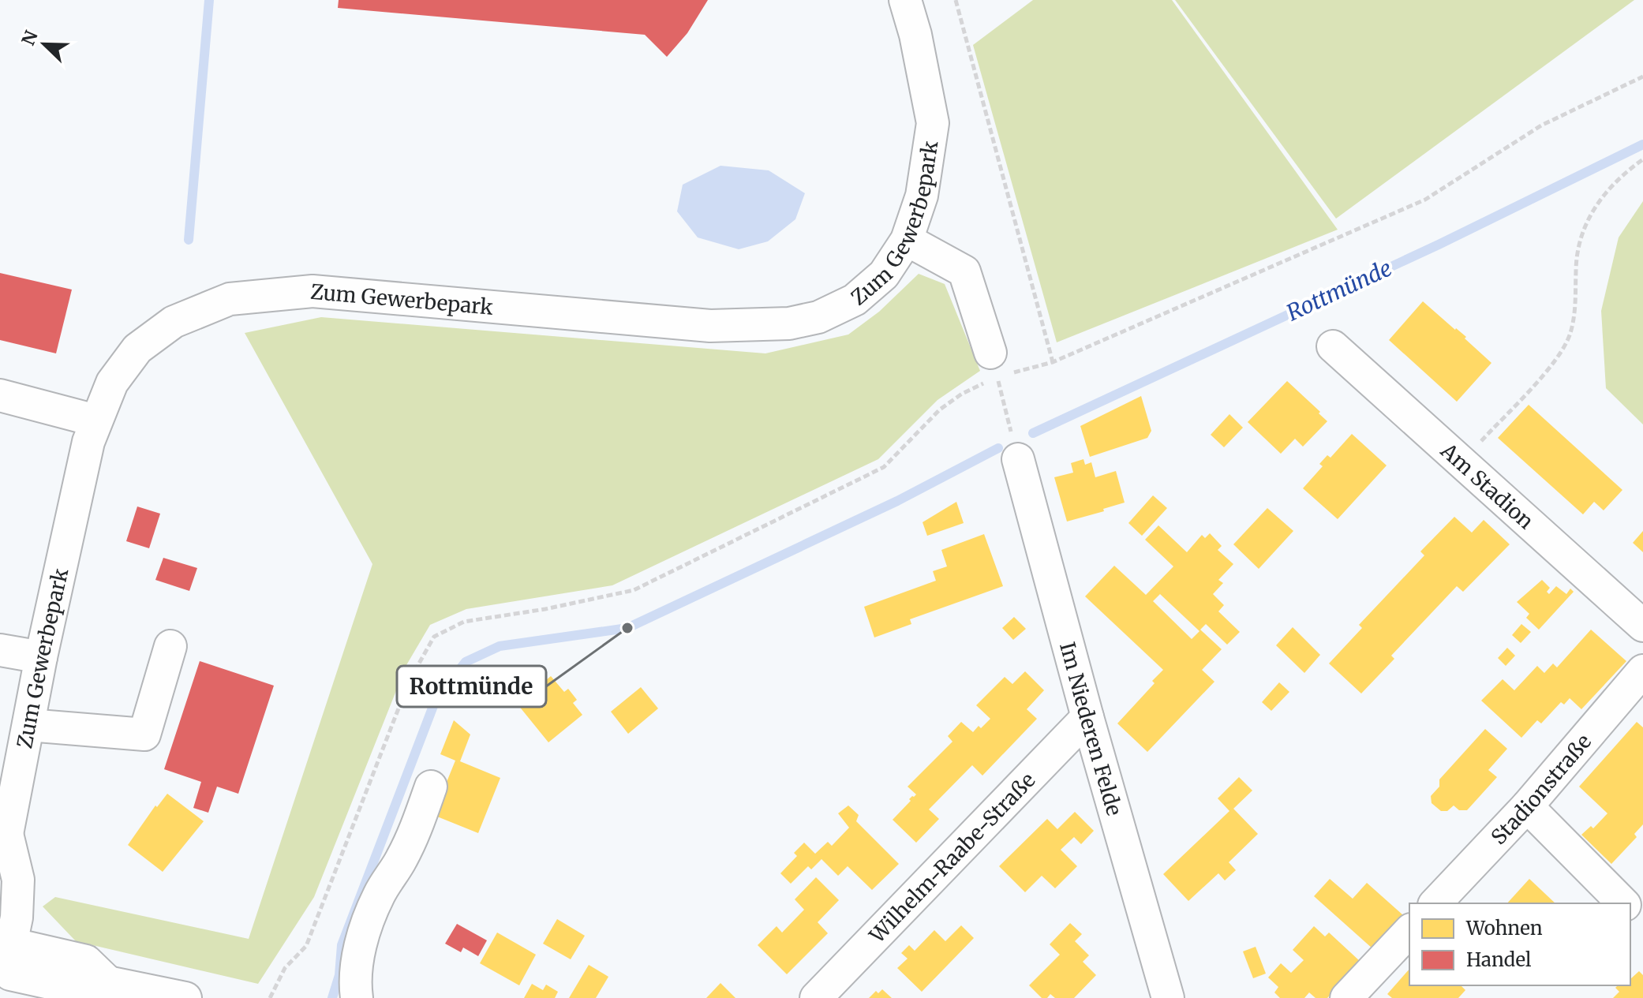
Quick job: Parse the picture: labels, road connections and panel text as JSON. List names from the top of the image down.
{
  "streets": {
    "street": [
      "Zum Gewerbepark",
      "Am Stadion",
      "Im Niederen Felde",
      "Stadionstraße",
      "Wilhelm-Raabe-Straße"
    ]
  },
  "crossings": [
    ["Im Niederen Felde", "Wilhelm-Raabe-Straße"]
  ],
  "water": ["Rottmünde"],
  "places": ["Rottmünde"],
  "legend": ["Wohnen", "Handel"],
  "north": "top left"
}
